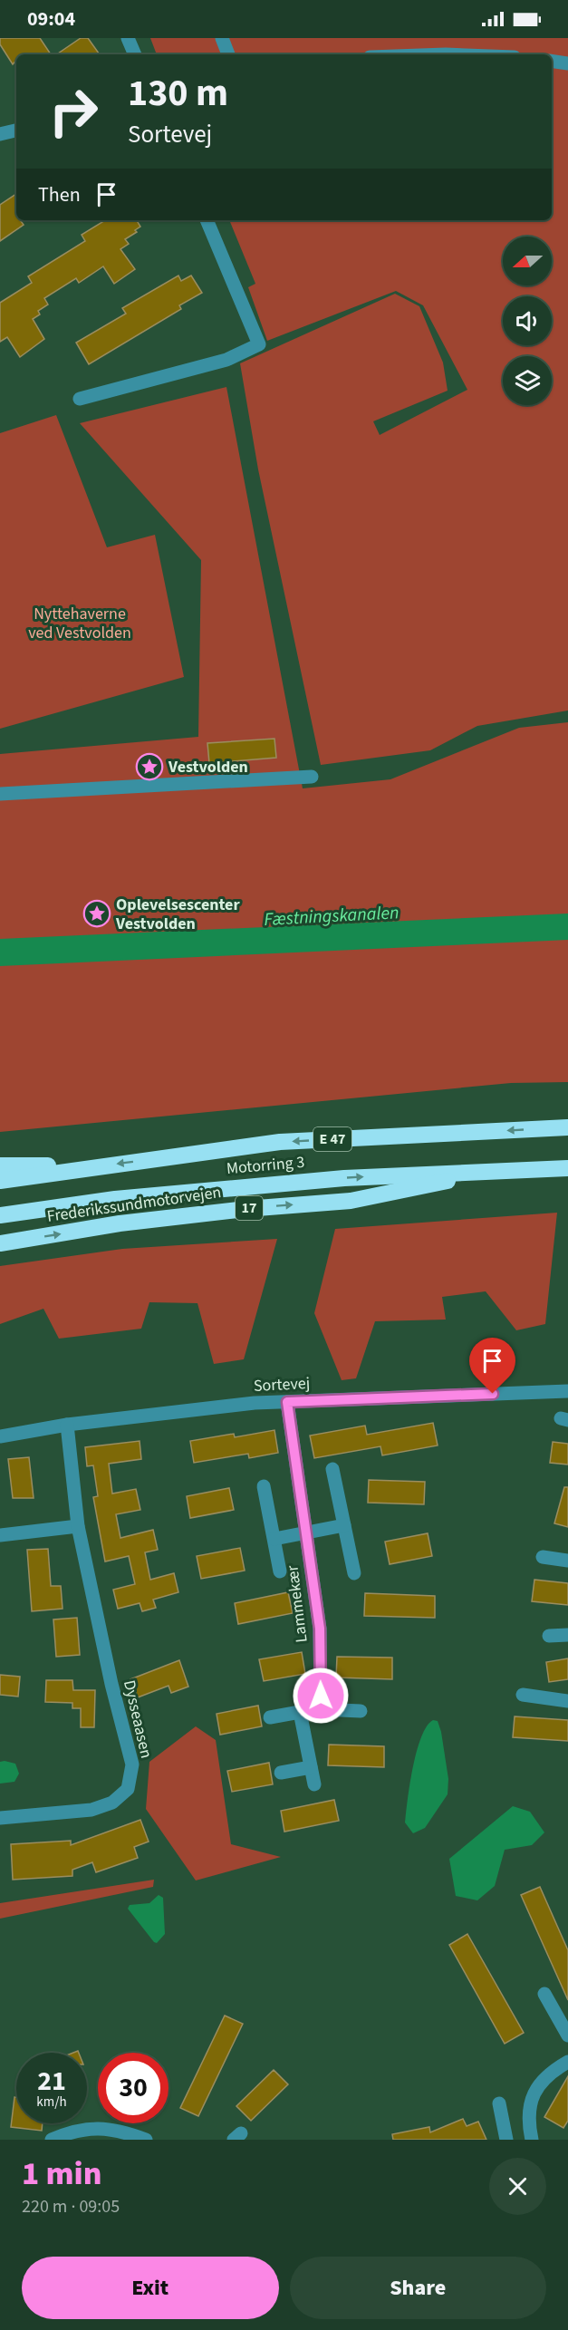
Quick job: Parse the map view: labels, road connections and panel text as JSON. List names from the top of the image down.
{
  "streets": {
    "highway": [
      "E 47",
      "Motorring 3",
      "Frederikssundmotorvejen",
      "17"
    ],
    "street": ["Sortevej", "Lammekær", "Dysseaasen"]
  },
  "crossings": [
    ["E 47", "Motorring 3"],
    ["Motorring 3", "Frederikssundmotorvejen"],
    ["Sortevej", "Lammekær"],
    ["Sortevej", "Dysseaasen"]
  ],
  "water": ["Fæstningskanalen"],
  "parks": ["Nyttehaverne ved Vestvolden"],
  "places": {
    "place": ["Vestvolden", "Oplevelsescenter Vestvolden"]
  },
  "north": "left",
  "page": {
    "status": "09:04",
    "turn": ["130 m", "Sortevej"],
    "then": "Then",
    "speed": "21 km/h",
    "limit": "30",
    "heading": ["1 min", "220 m · 09:05"],
    "buttons": ["Exit", "Share"]
  }
}
